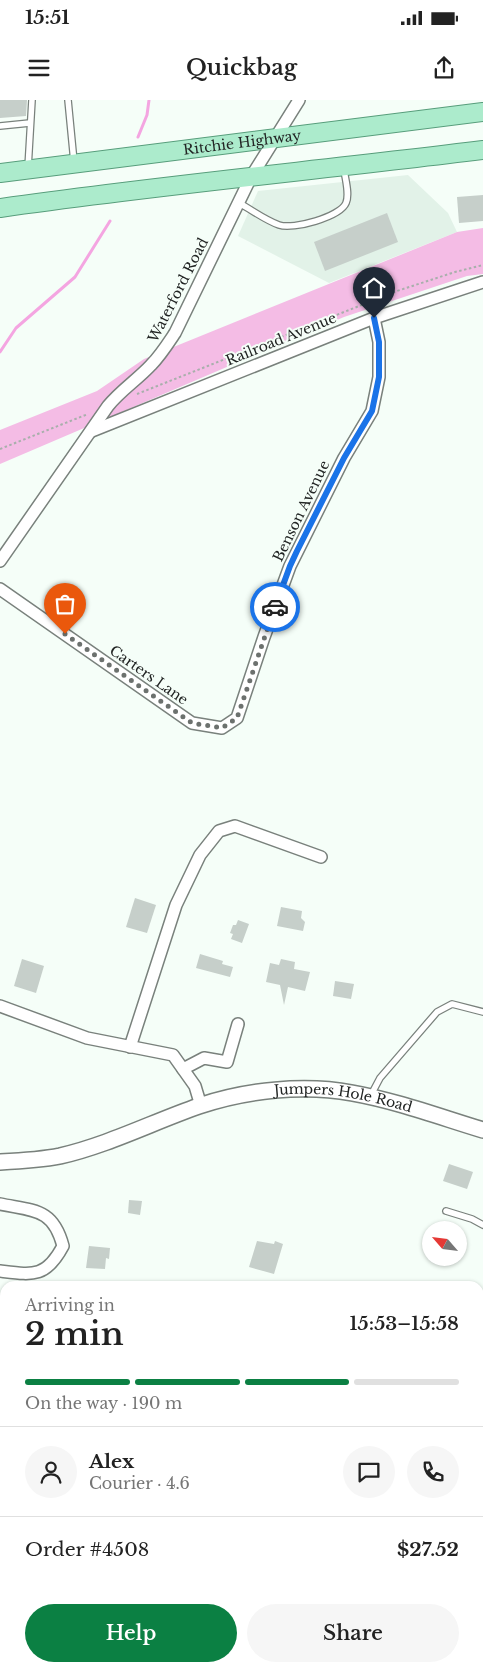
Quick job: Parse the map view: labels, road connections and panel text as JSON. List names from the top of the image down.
{
  "streets": {
    "main road": ["Ritchie Highway", "Jumpers Hole Road"],
    "street": [
      "Waterford Road",
      "Railroad Avenue",
      "Benson Avenue",
      "Carters Lane"
    ]
  },
  "crossings": [
    ["Ritchie Highway", "Waterford Road"],
    ["Waterford Road", "Railroad Avenue"],
    ["Railroad Avenue", "Benson Avenue"],
    ["Benson Avenue", "Carters Lane"]
  ],
  "north": "top left",
  "page": {
    "status": "15:51",
    "header": "Quickbag",
    "heading": ["2 min", "Arriving in", "15:53–15:58"],
    "panel": [
      "Alex",
      "Courier · 4.6",
      "Order #4508",
      "$27.52"
    ],
    "bar": "On the way · 190 m",
    "buttons": ["Help", "Share"]
  }
}
